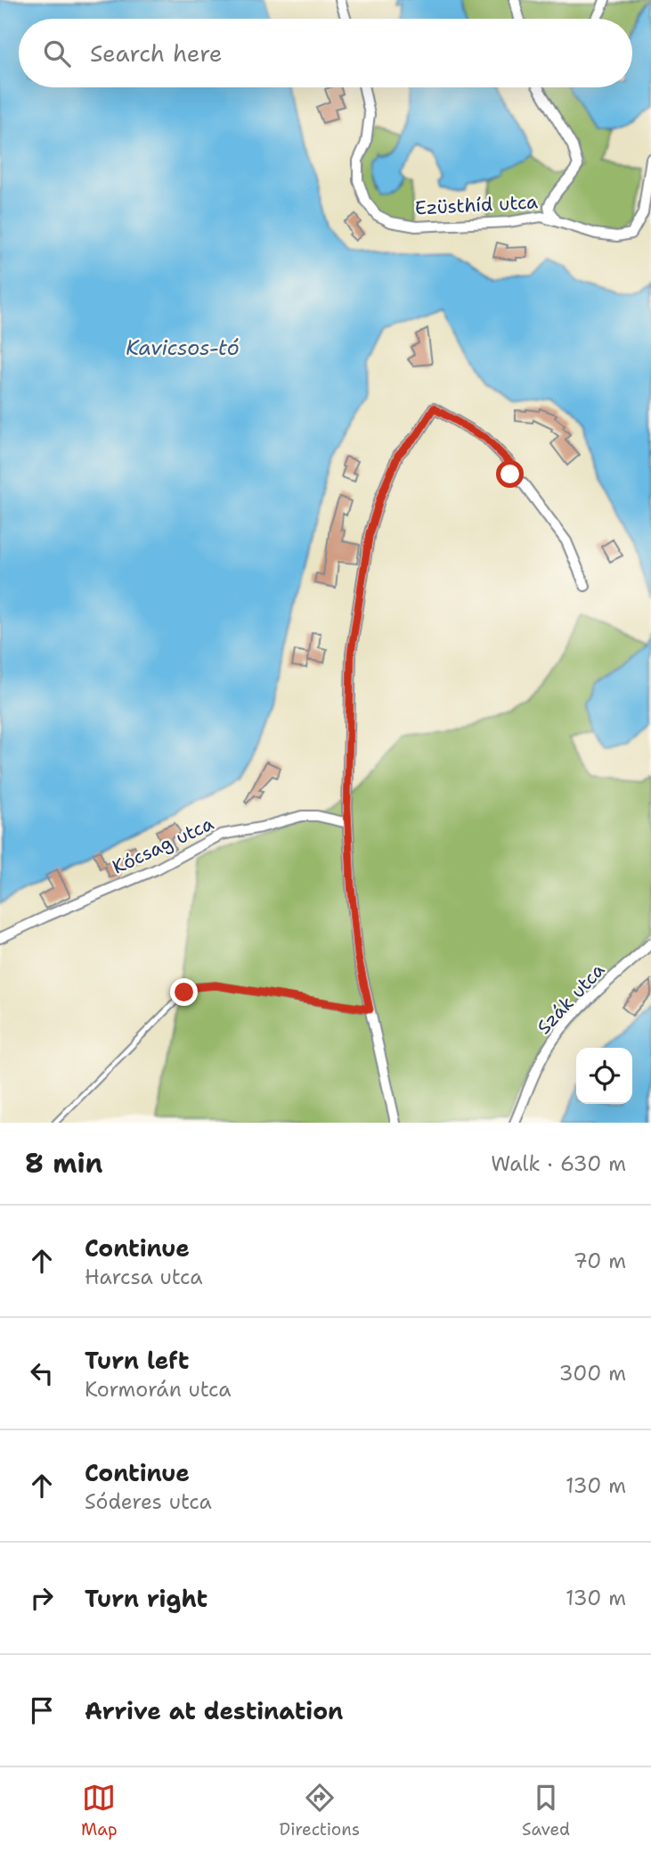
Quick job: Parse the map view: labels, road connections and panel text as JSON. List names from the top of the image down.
{
  "streets": {
    "street": ["Ezüsthíd utca", "Kócsag utca", "Szák utca"]
  },
  "water": ["Kavicsos-tó"],
  "page": {
    "search": "Search here",
    "heading": ["8 min", "Walk · 630 m"],
    "list": [
      ["Continue", "Harcsa utca", "70 m"],
      ["Turn left", "Kormorán utca", "300 m"],
      ["Continue", "Sóderes utca", "130 m"],
      ["Turn right", "130 m"],
      "Arrive at destination"
    ],
    "nav": ["Map", "Directions", "Saved"]
  }
}
